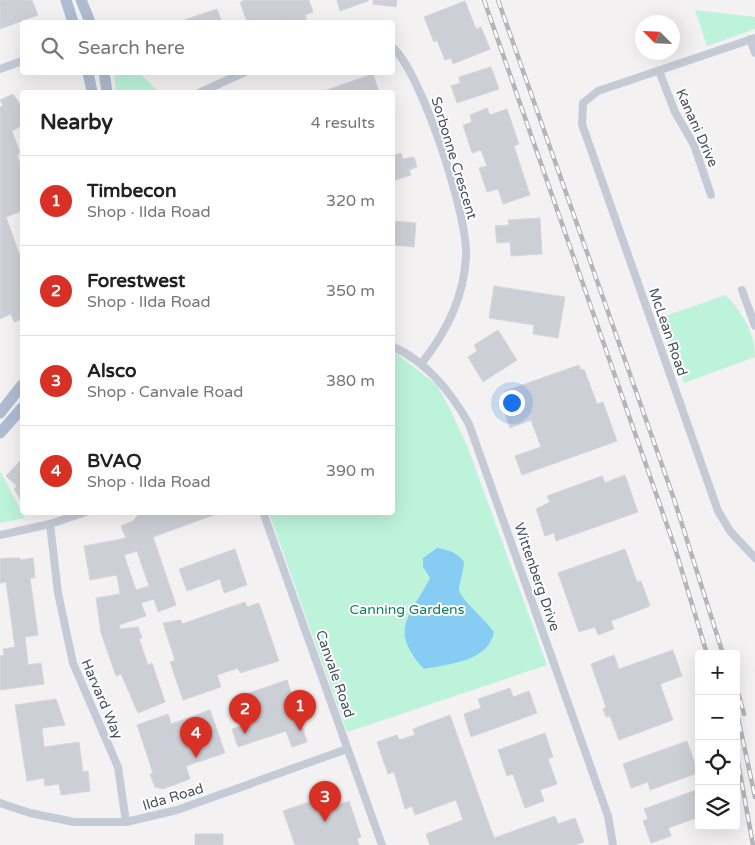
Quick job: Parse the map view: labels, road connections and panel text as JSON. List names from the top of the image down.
{
  "streets": {
    "street": [
      "Kanani Drive",
      "Sorbonne Crescent",
      "McLean Road",
      "Wittenberg Drive",
      "Canvale Road",
      "Harvard Way",
      "Ilda Road"
    ]
  },
  "crossings": [
    ["Kanani Drive", "McLean Road"],
    ["Sorbonne Crescent", "Wittenberg Drive"],
    ["Canvale Road", "Ilda Road"],
    ["Harvard Way", "Ilda Road"]
  ],
  "parks": ["Canning Gardens"],
  "north": "top left",
  "page": {
    "search": "Search here",
    "heading": ["Nearby", "4 results"],
    "list": [
      {
        "mark": "1",
        "name": "Timbecon",
        "note": "Shop · Ilda Road",
        "value": "320 m"
      },
      {
        "mark": "2",
        "name": "Forestwest",
        "note": "Shop · Ilda Road",
        "value": "350 m"
      },
      {
        "mark": "3",
        "name": "Alsco",
        "note": "Shop · Canvale Road",
        "value": "380 m"
      },
      {
        "mark": "4",
        "name": "BVAQ",
        "note": "Shop · Ilda Road",
        "value": "390 m"
      }
    ],
    "map_buttons": ["+", "−"],
    "pins": [
      "1",
      "2",
      "4",
      "3"
    ]
  }
}
